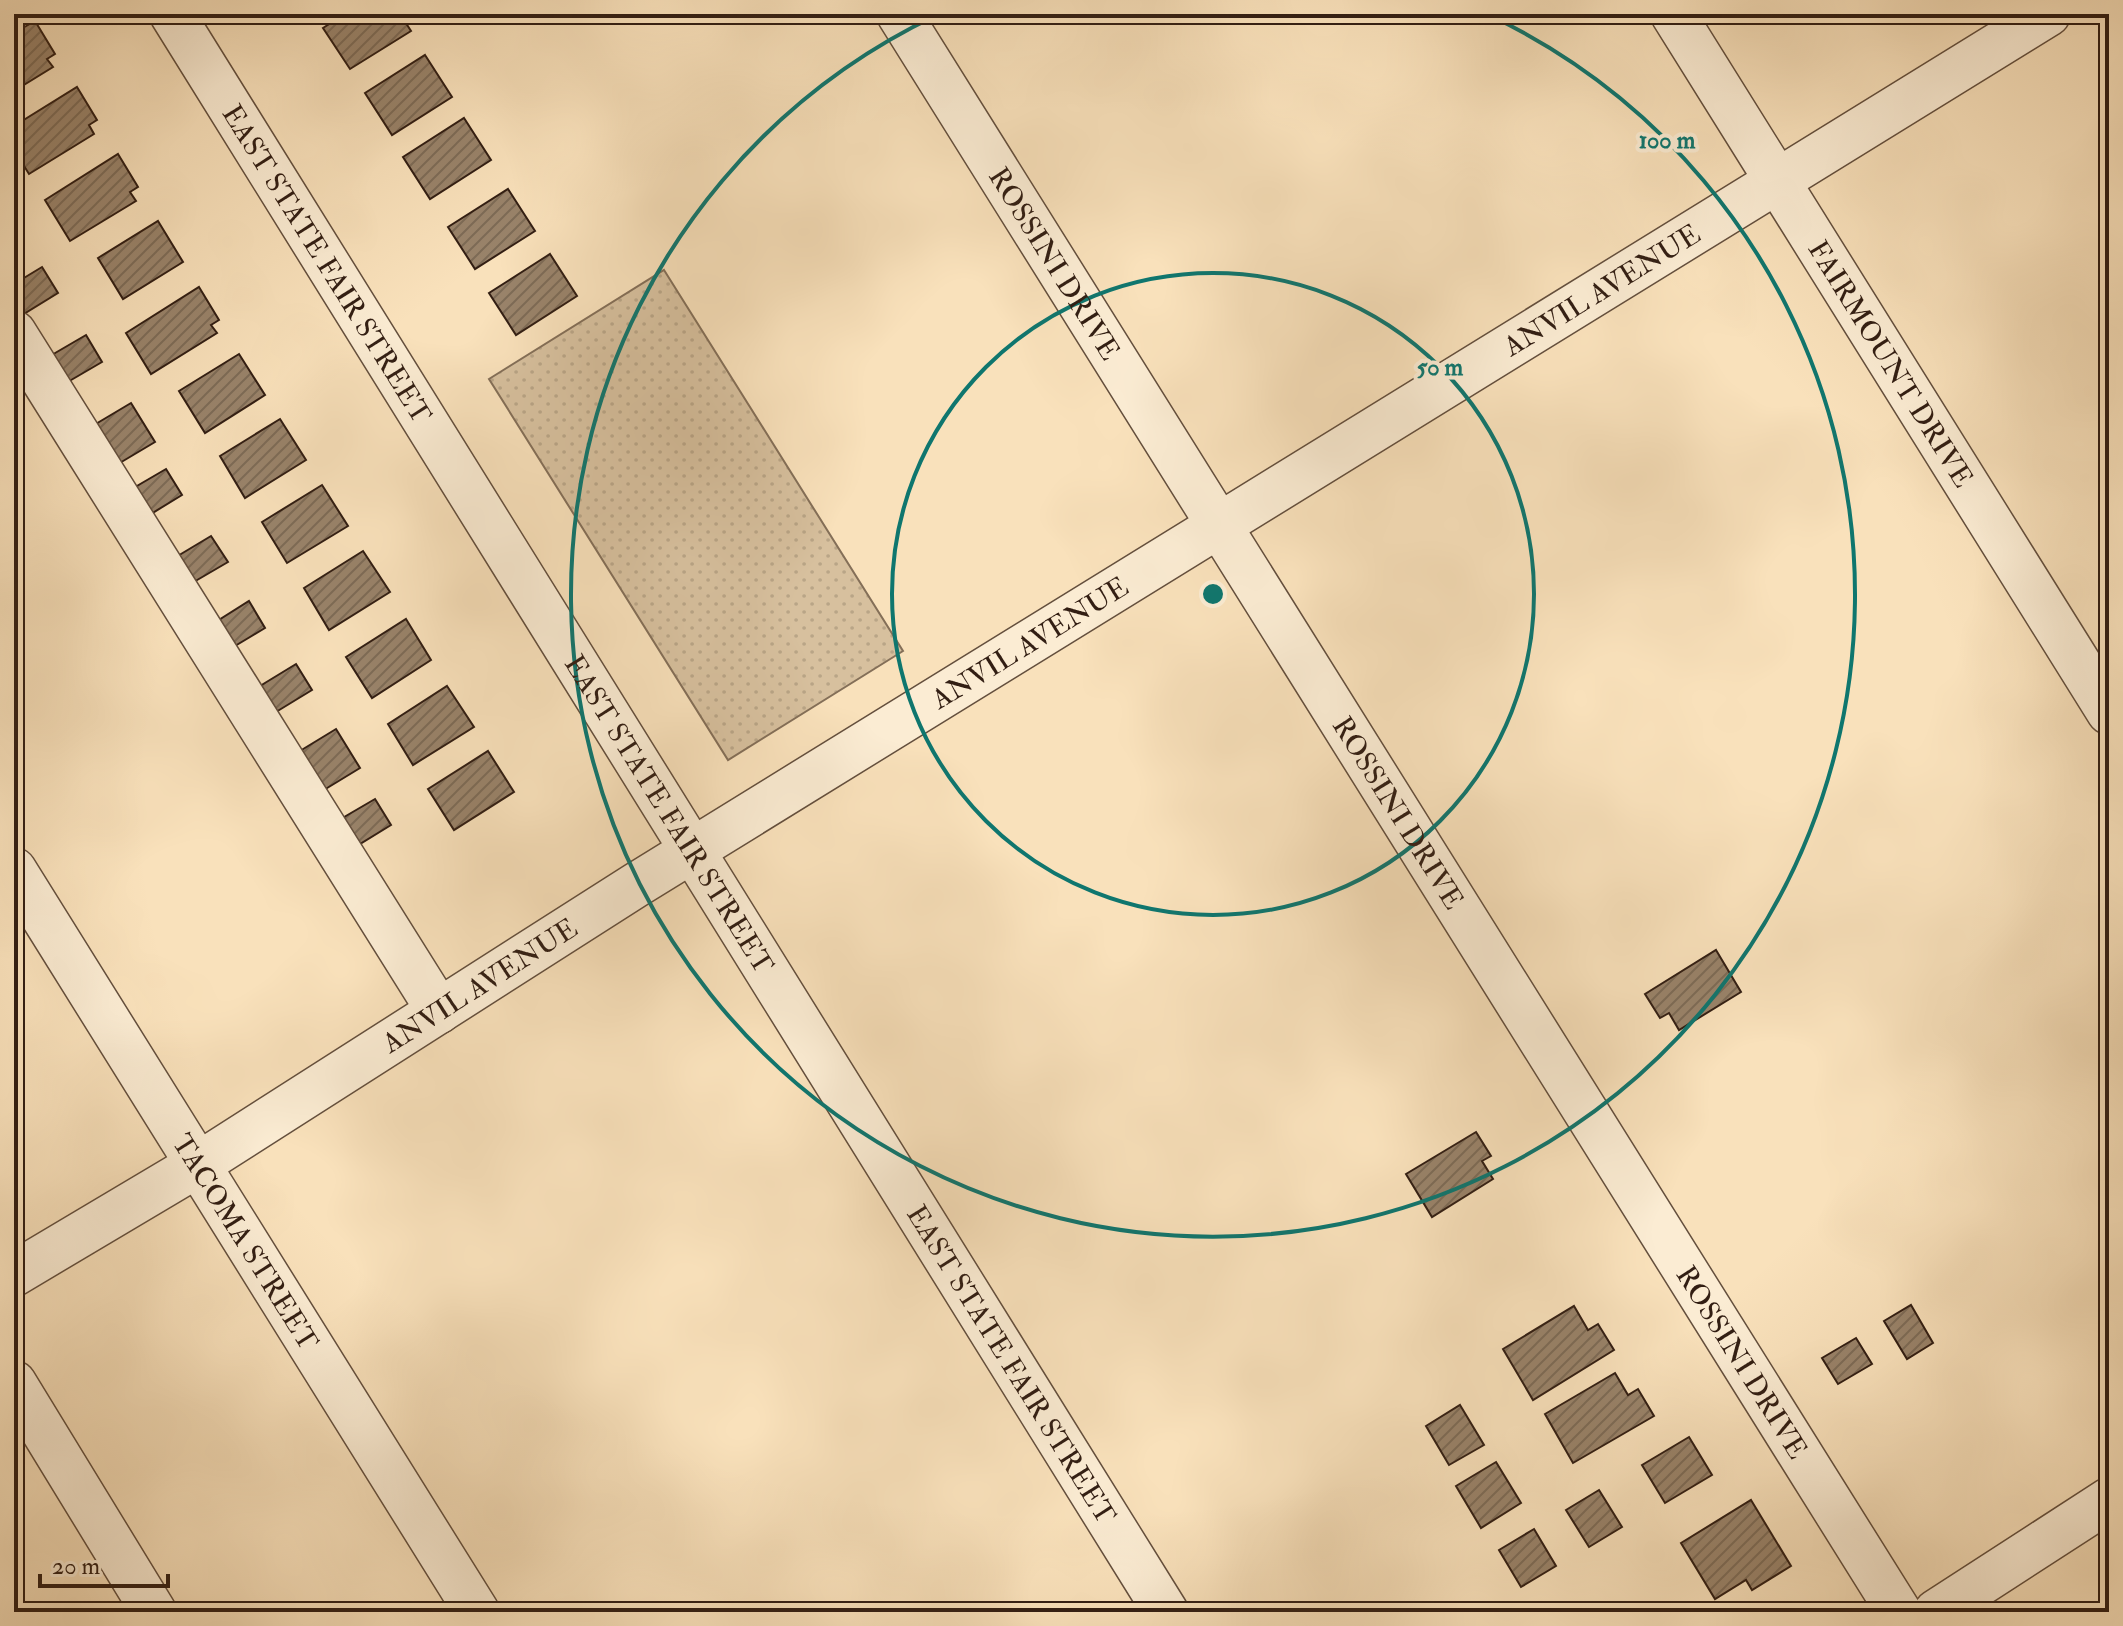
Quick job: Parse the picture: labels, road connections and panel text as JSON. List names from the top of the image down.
{
  "streets": {
    "street": [
      "EAST STATE FAIR STREET",
      "ROSSINI DRIVE",
      "ANVIL AVENUE",
      "FAIRMOUNT DRIVE",
      "TACOMA STREET"
    ]
  },
  "crossings": [
    ["EAST STATE FAIR STREET", "ANVIL AVENUE"],
    ["ROSSINI DRIVE", "ANVIL AVENUE"],
    ["ANVIL AVENUE", "FAIRMOUNT DRIVE"],
    ["ANVIL AVENUE", "TACOMA STREET"]
  ],
  "scale_bar": "20 m",
  "rings": ["100 m", "50 m"]
}
